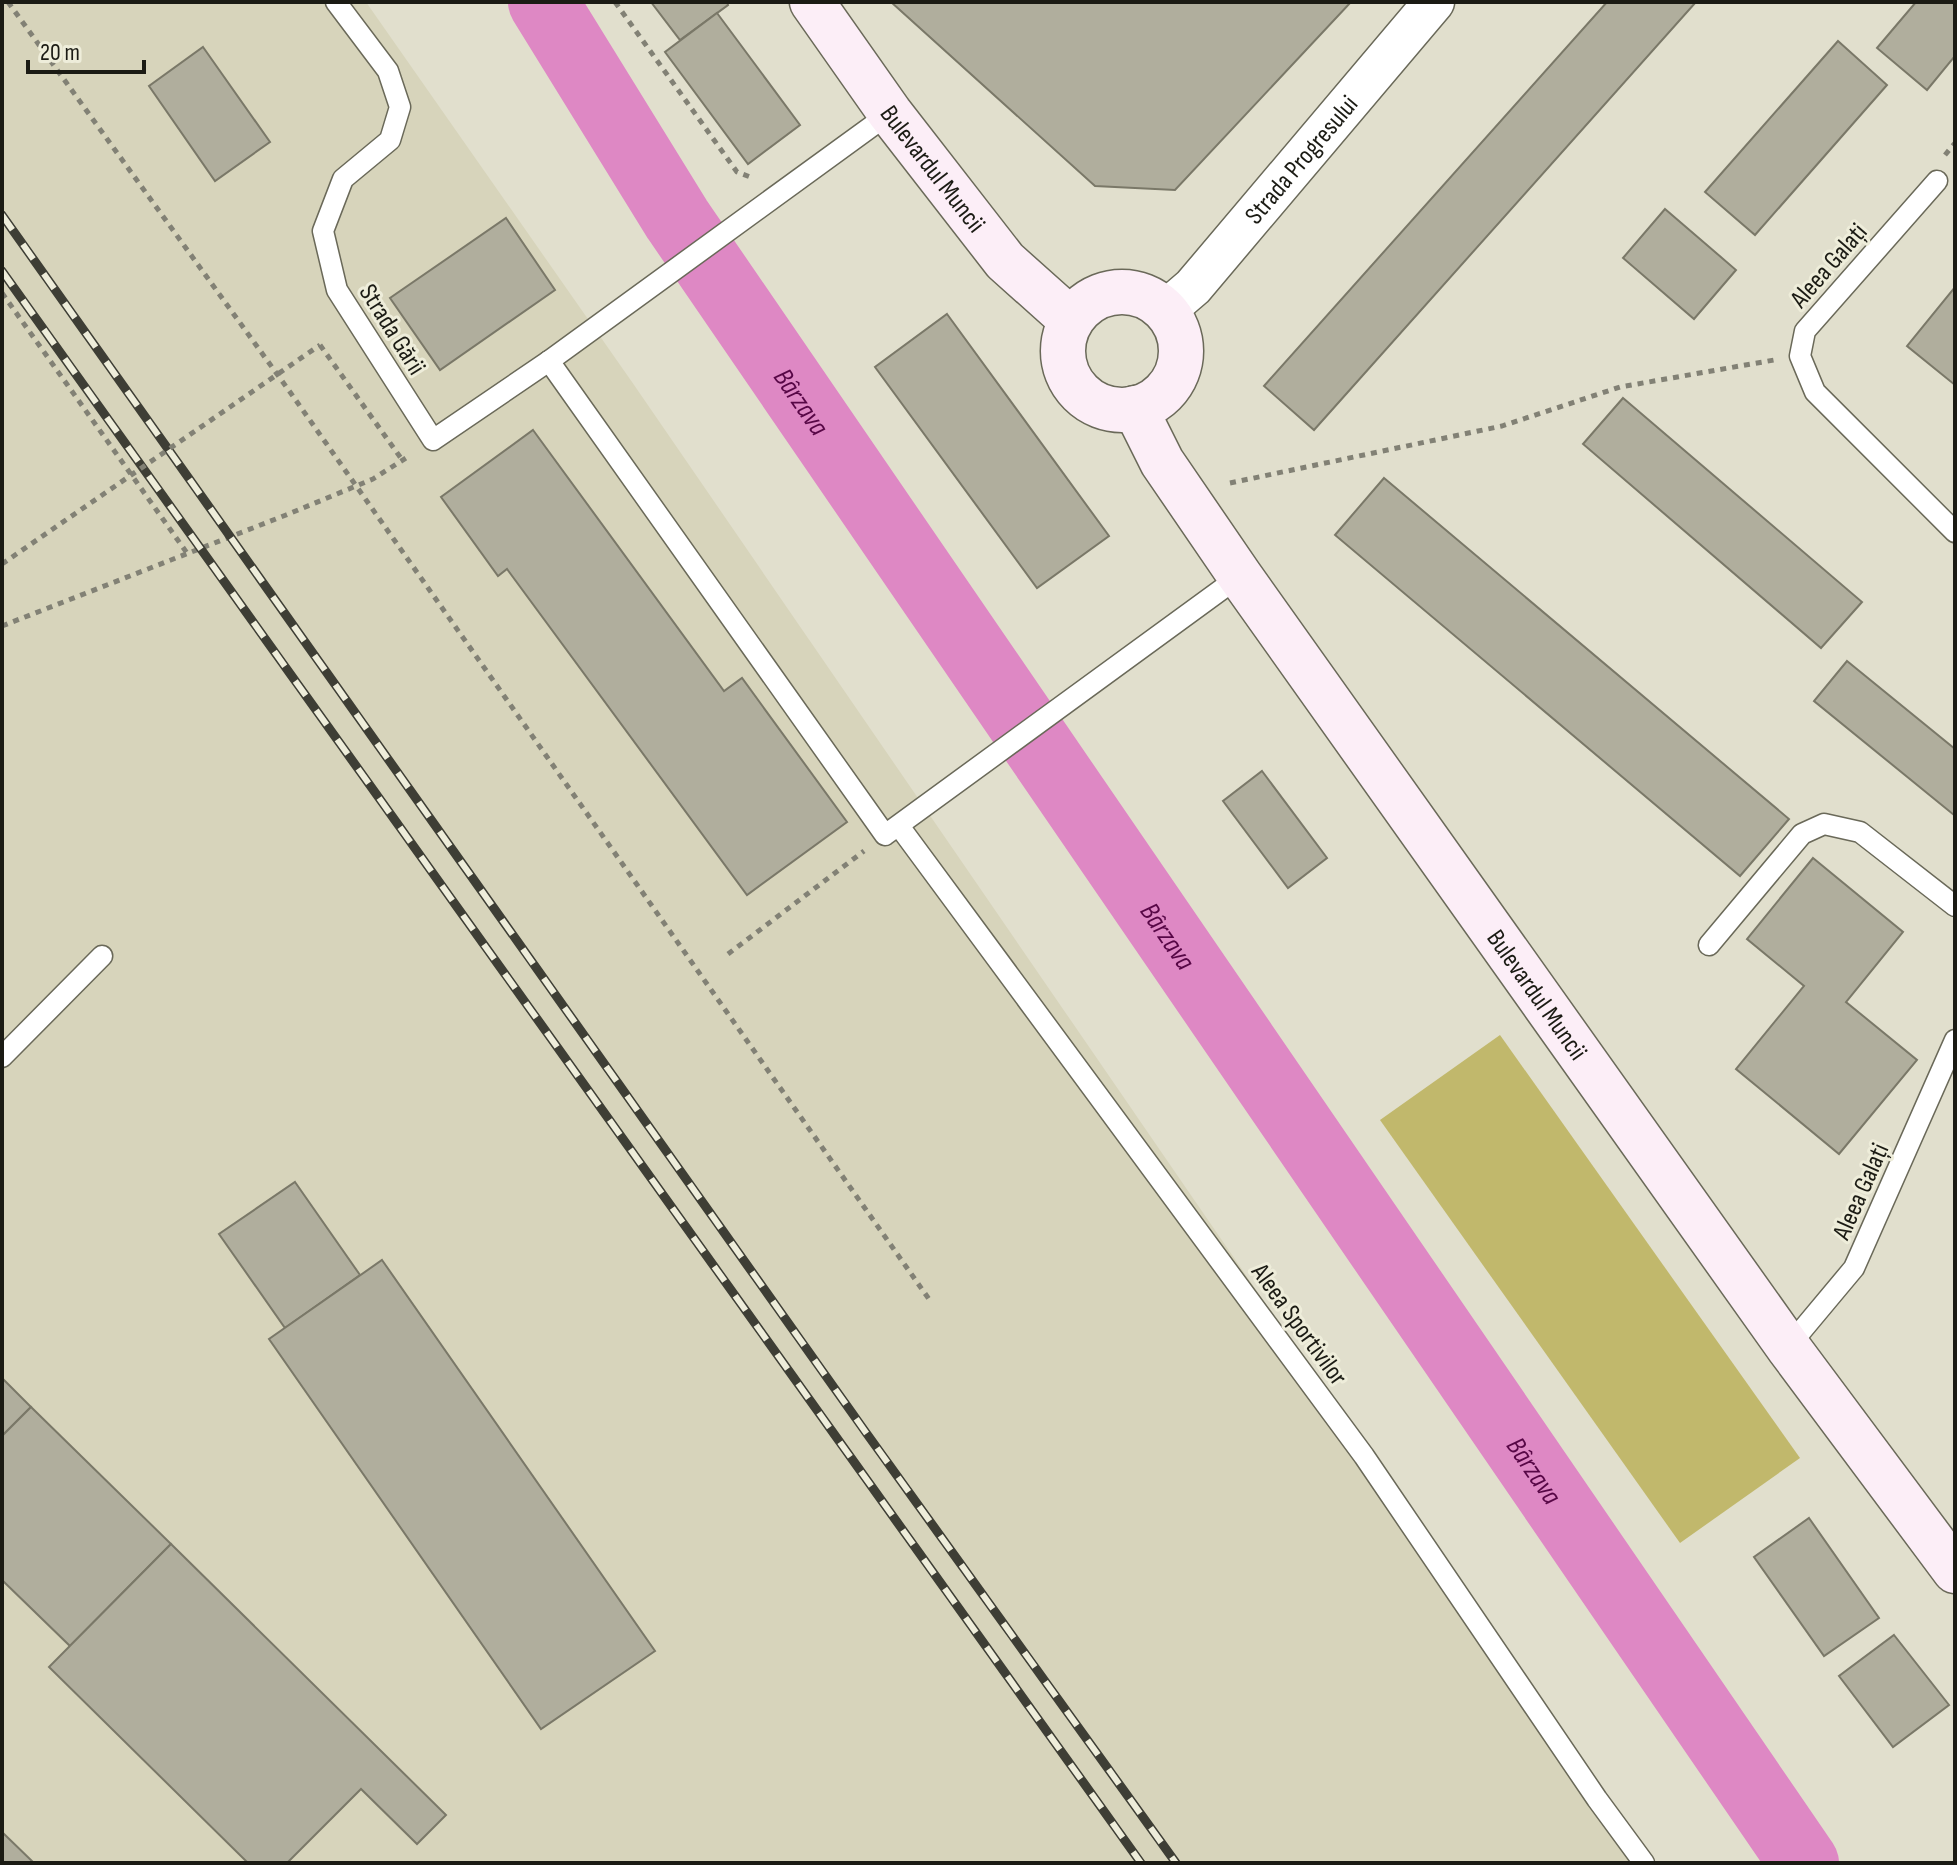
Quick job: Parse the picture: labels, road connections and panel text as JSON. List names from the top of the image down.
{
  "streets": {
    "street": ["Strada Progresului", "Bulevardul Muncii"],
    "lane": ["Aleea Galați", "Strada Gării", "Aleea Sportivilor"]
  },
  "crossings": [
    ["Strada Progresului", "Bulevardul Muncii"],
    ["Bulevardul Muncii", "Aleea Galați"],
    ["Bulevardul Muncii", "Strada Gării"]
  ],
  "water": ["Bârzava"],
  "scale_bar": "20 m"
}
